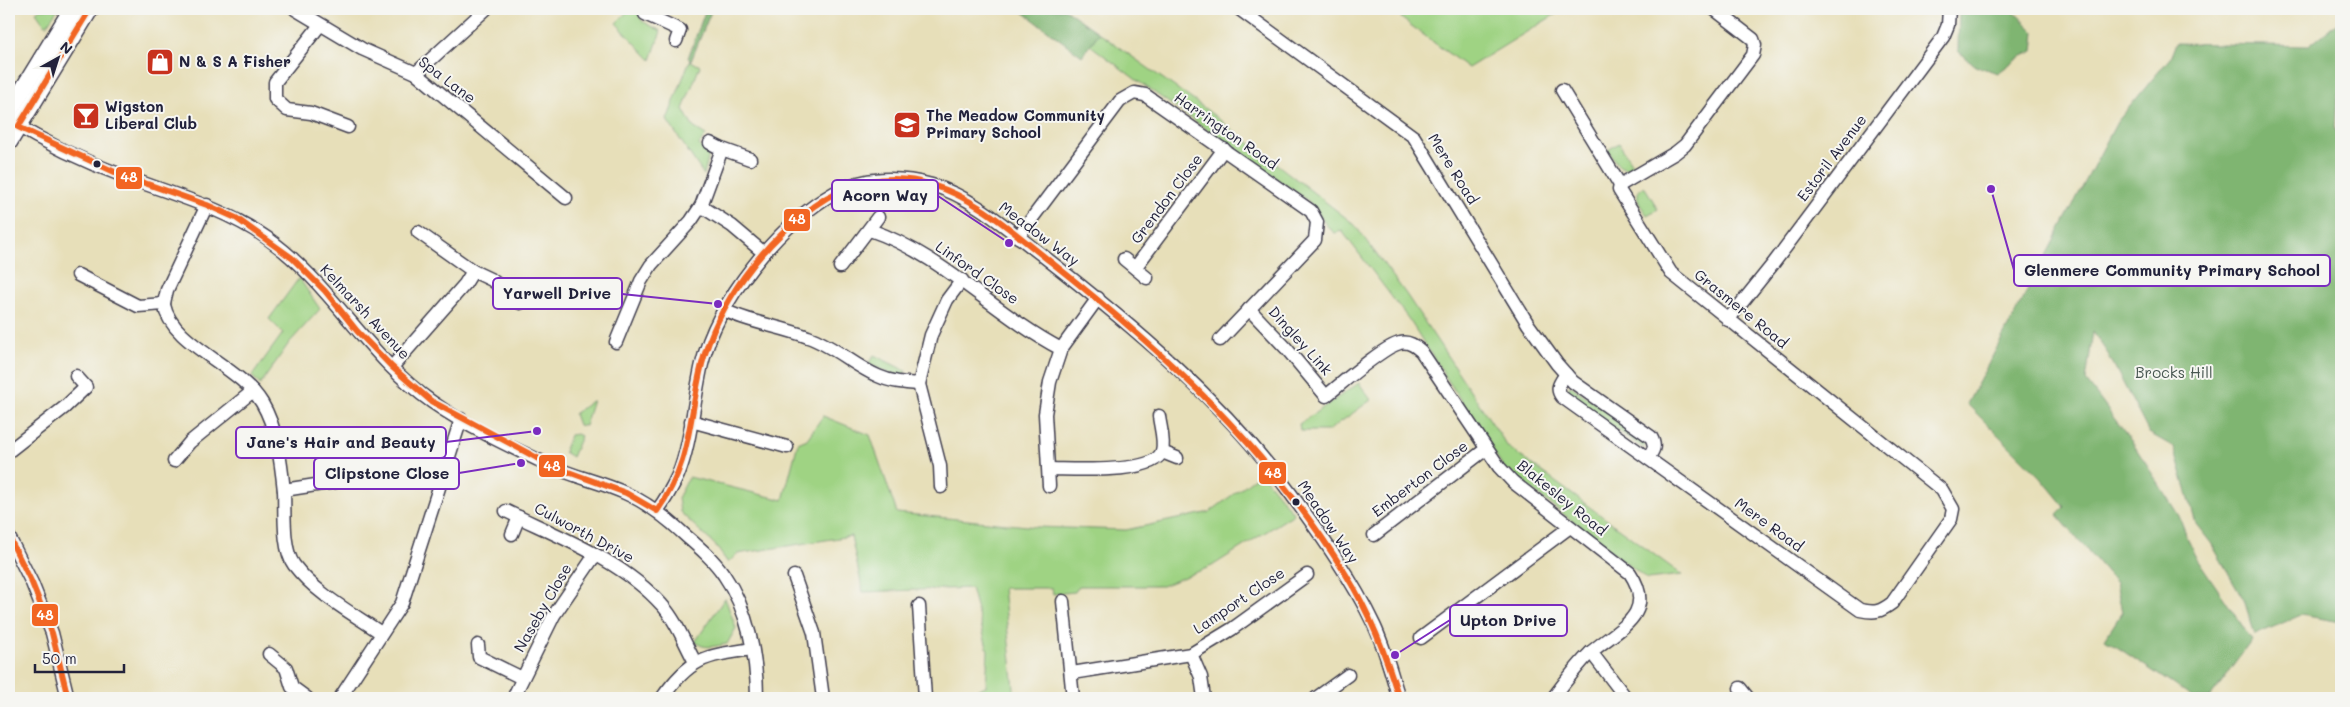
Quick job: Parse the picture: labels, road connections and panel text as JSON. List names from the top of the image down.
{
  "streets": {
    "street": [
      "Spa Lane",
      "Harrington Road",
      "Estoril Avenue",
      "Mere Road",
      "Grendon Close",
      "Meadow Way",
      "Linford Close",
      "Grasmere Road",
      "Kelmarsh Avenue",
      "Dingley Link",
      "Emberton Close",
      "Blakesley Road",
      "Culworth Drive",
      "Lamport Close",
      "Naseby Close"
    ]
  },
  "crossings": [
    ["Harrington Road", "Grendon Close"],
    ["Harrington Road", "Meadow Way"],
    ["Harrington Road", "Dingley Link"],
    ["Estoril Avenue", "Grasmere Road"],
    ["Mere Road", "Grasmere Road"],
    ["Meadow Way", "Kelmarsh Avenue"],
    ["Dingley Link", "Blakesley Road"],
    ["Emberton Close", "Blakesley Road"],
    ["Culworth Drive", "Naseby Close"]
  ],
  "parks": ["Brocks Hill"],
  "places": {
    "shop": ["N & S A Fisher"],
    "bar": ["Wigston Liberal Club"],
    "school or university": ["The Meadow Community Primary School"],
    "other": [
      "Glenmere Community Primary School",
      "Acorn Way",
      "Yarwell Drive",
      "Jane's Hair and Beauty",
      "Clipstone Close",
      "Upton Drive"
    ]
  },
  "lines": ["transit line 48"],
  "scale_bar": "50 m",
  "north": "top right"
}
